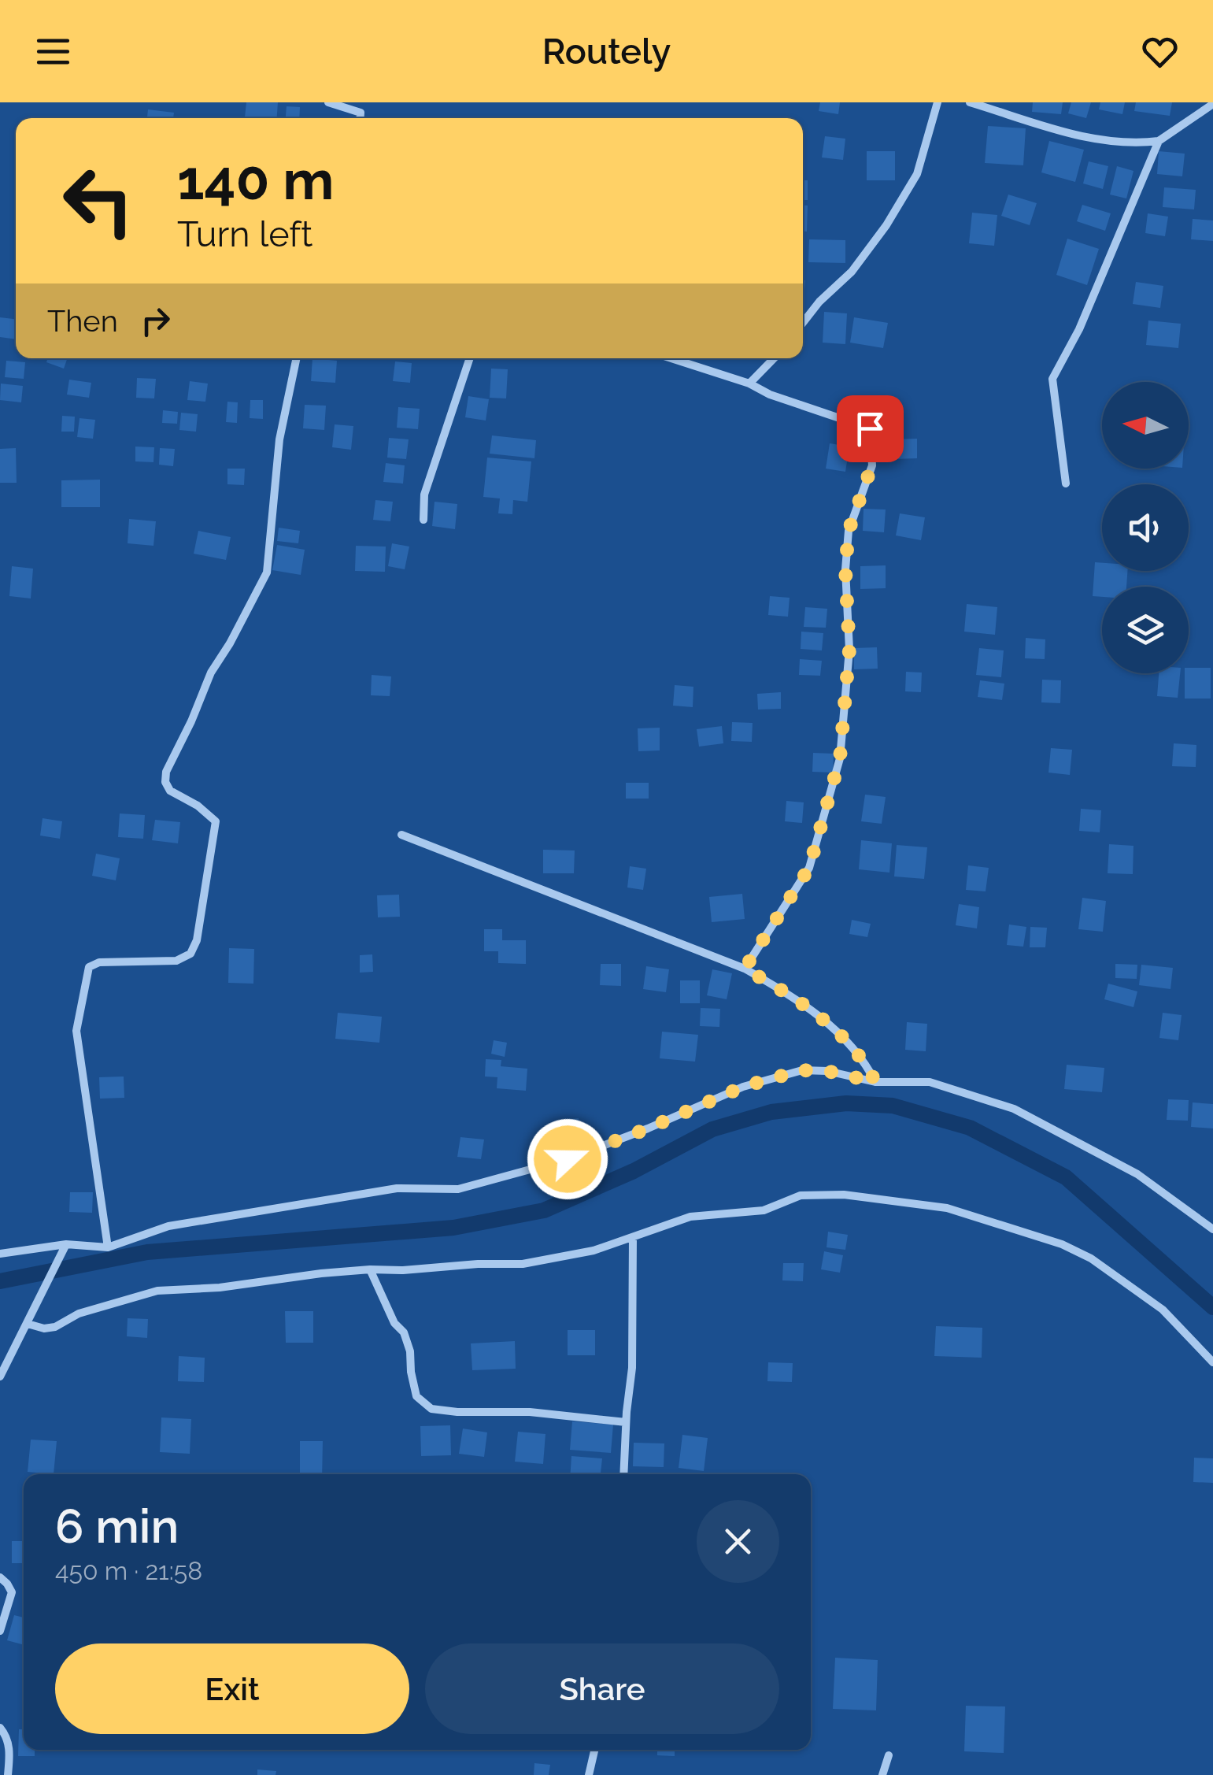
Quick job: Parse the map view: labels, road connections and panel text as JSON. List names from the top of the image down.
{
  "north": "left",
  "page": {
    "header": "Routely",
    "turn": ["140 m", "Turn left"],
    "then": "Then",
    "heading": ["6 min", "450 m · 21:58"],
    "buttons": ["Exit", "Share"]
  }
}
